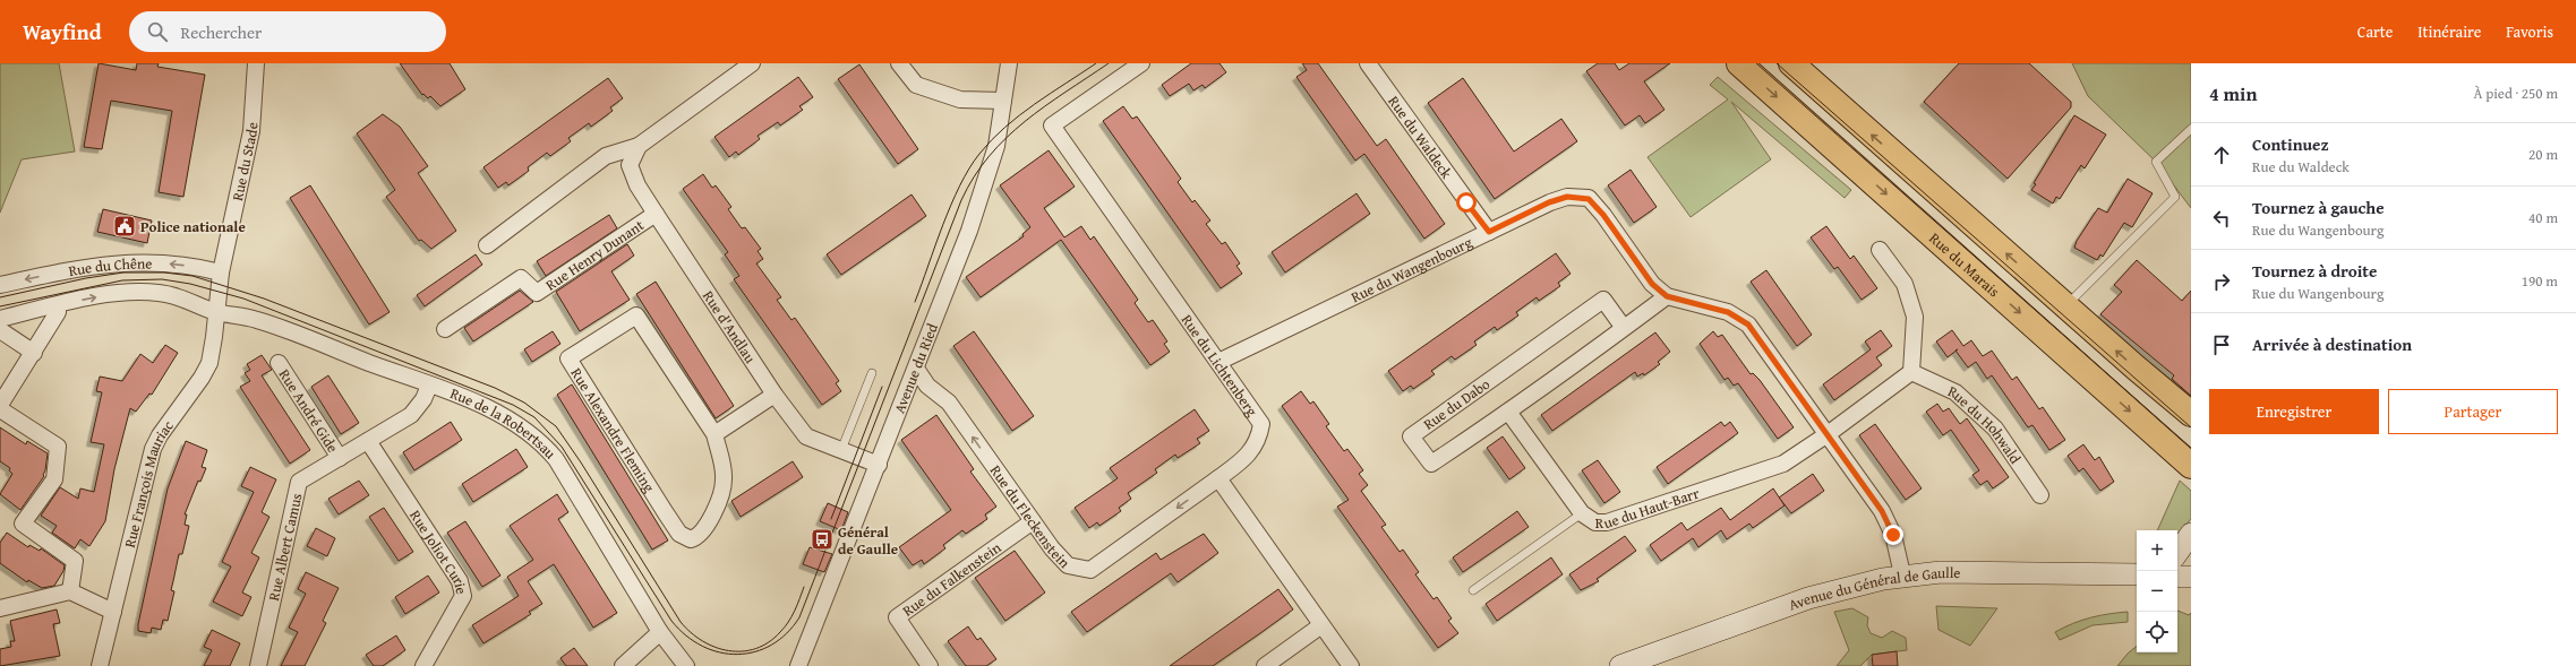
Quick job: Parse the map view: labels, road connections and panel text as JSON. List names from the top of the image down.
{
  "streets": {
    "main road": ["Rue du Marais"],
    "street": [
      "Rue du Waldeck",
      "Rue du Stade",
      "Rue Henry Dunant",
      "Rue du Chêne",
      "Rue du Wangenbourg",
      "Rue d'Andlau",
      "Rue du Lichtenberg",
      "Avenue du Ried",
      "Rue du Dabo",
      "Rue André Gide",
      "Rue de la Robertsau",
      "Rue du Hohwald",
      "Rue Alexandre Fleming",
      "Rue François Mauriac",
      "Rue du Haut-Barr",
      "Rue du Fleckenstein",
      "Rue Albert Camus",
      "Rue Joliot Curie",
      "Rue du Falkenstein",
      "Avenue du Général de Gaulle"
    ]
  },
  "crossings": [
    ["Rue du Waldeck", "Rue du Wangenbourg"],
    ["Rue du Stade", "Rue du Chêne"],
    ["Rue du Stade", "Rue de la Robertsau"],
    ["Rue du Stade", "Rue François Mauriac"],
    ["Rue Henry Dunant", "Rue d'Andlau"],
    ["Rue du Chêne", "Rue de la Robertsau"],
    ["Rue du Chêne", "Rue François Mauriac"],
    ["Rue du Wangenbourg", "Rue du Lichtenberg"],
    ["Rue du Wangenbourg", "Rue du Dabo"],
    ["Rue du Wangenbourg", "Rue du Haut-Barr"],
    ["Rue du Wangenbourg", "Avenue du Général de Gaulle"],
    ["Rue d'Andlau", "Avenue du Ried"],
    ["Rue du Lichtenberg", "Rue du Fleckenstein"],
    ["Avenue du Ried", "Rue du Fleckenstein"],
    ["Rue du Dabo", "Rue du Haut-Barr"],
    ["Rue André Gide", "Rue Albert Camus"],
    ["Rue de la Robertsau", "Rue François Mauriac"],
    ["Rue de la Robertsau", "Rue Albert Camus"],
    ["Rue du Fleckenstein", "Rue du Falkenstein"],
    ["Rue Albert Camus", "Rue Joliot Curie"]
  ],
  "places": {
    "public building": ["Police nationale"],
    "bus stop": ["Général de Gaulle"]
  },
  "page": {
    "header": "Wayfind",
    "search": "Rechercher",
    "nav": ["Carte", "Itinéraire", "Favoris"],
    "heading": ["4 min", "À pied · 250 m"],
    "list": [
      ["Continuez", "Rue du Waldeck", "20 m"],
      ["Tournez à gauche", "Rue du Wangenbourg", "40 m"],
      ["Tournez à droite", "Rue du Wangenbourg", "190 m"],
      "Arrivée à destination"
    ],
    "buttons": ["Enregistrer", "Partager"],
    "map_buttons": ["+", "−"]
  }
}
